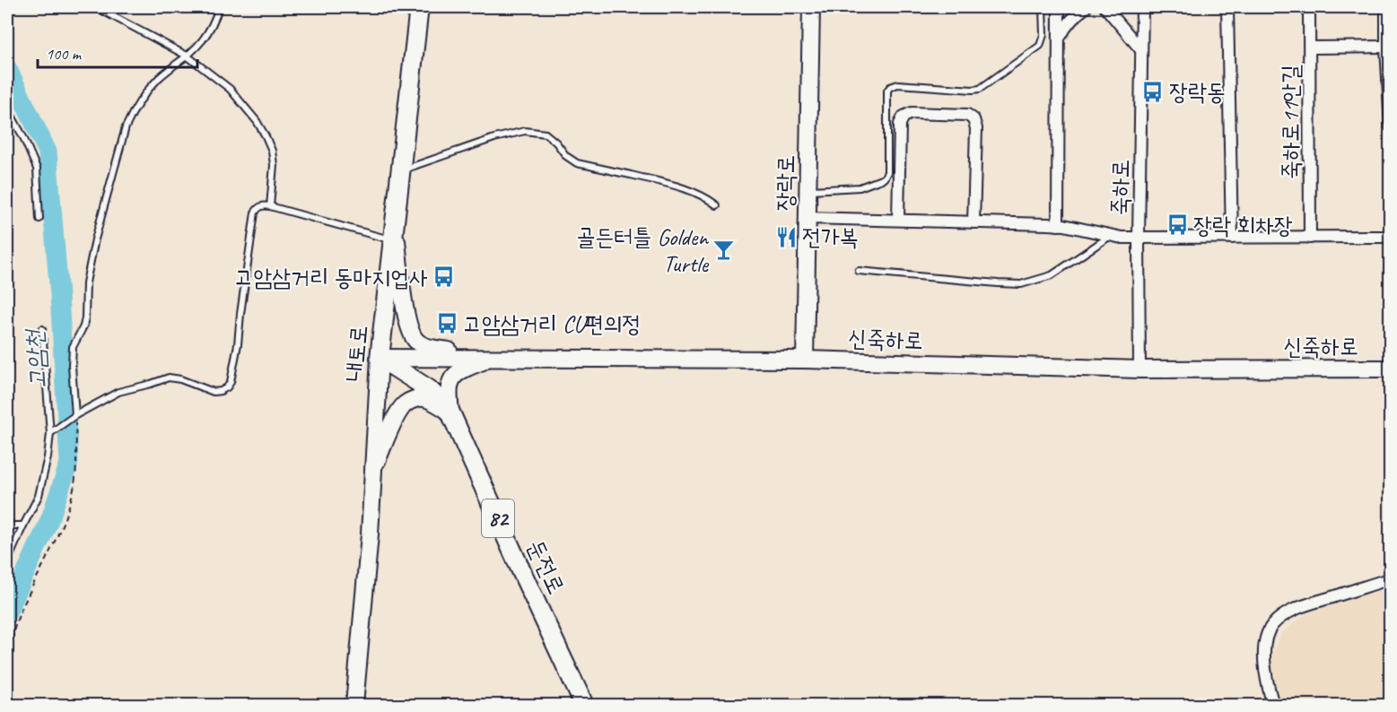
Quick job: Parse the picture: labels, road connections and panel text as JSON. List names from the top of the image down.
{
  "streets": {
    "main road": ["내토로", "82", "둔전로"],
    "street": [
      "죽하로11안길",
      "장락로",
      "죽하로",
      "신죽하로"
    ]
  },
  "crossings": [
    ["장락로", "신죽하로"],
    ["죽하로", "신죽하로"],
    ["신죽하로", "내토로"],
    ["신죽하로", "둔전로"],
    ["내토로", "둔전로"]
  ],
  "water": ["고암천"],
  "places": {
    "bus stop": [
      "장락동",
      "장락 회차장",
      "고암삼거리 동마지업사",
      "고암삼거리 CU편의정"
    ],
    "restaurant": ["전가복"],
    "bar": ["골든터틀 Golden Turtle"]
  },
  "scale_bar": "100 m"
}
